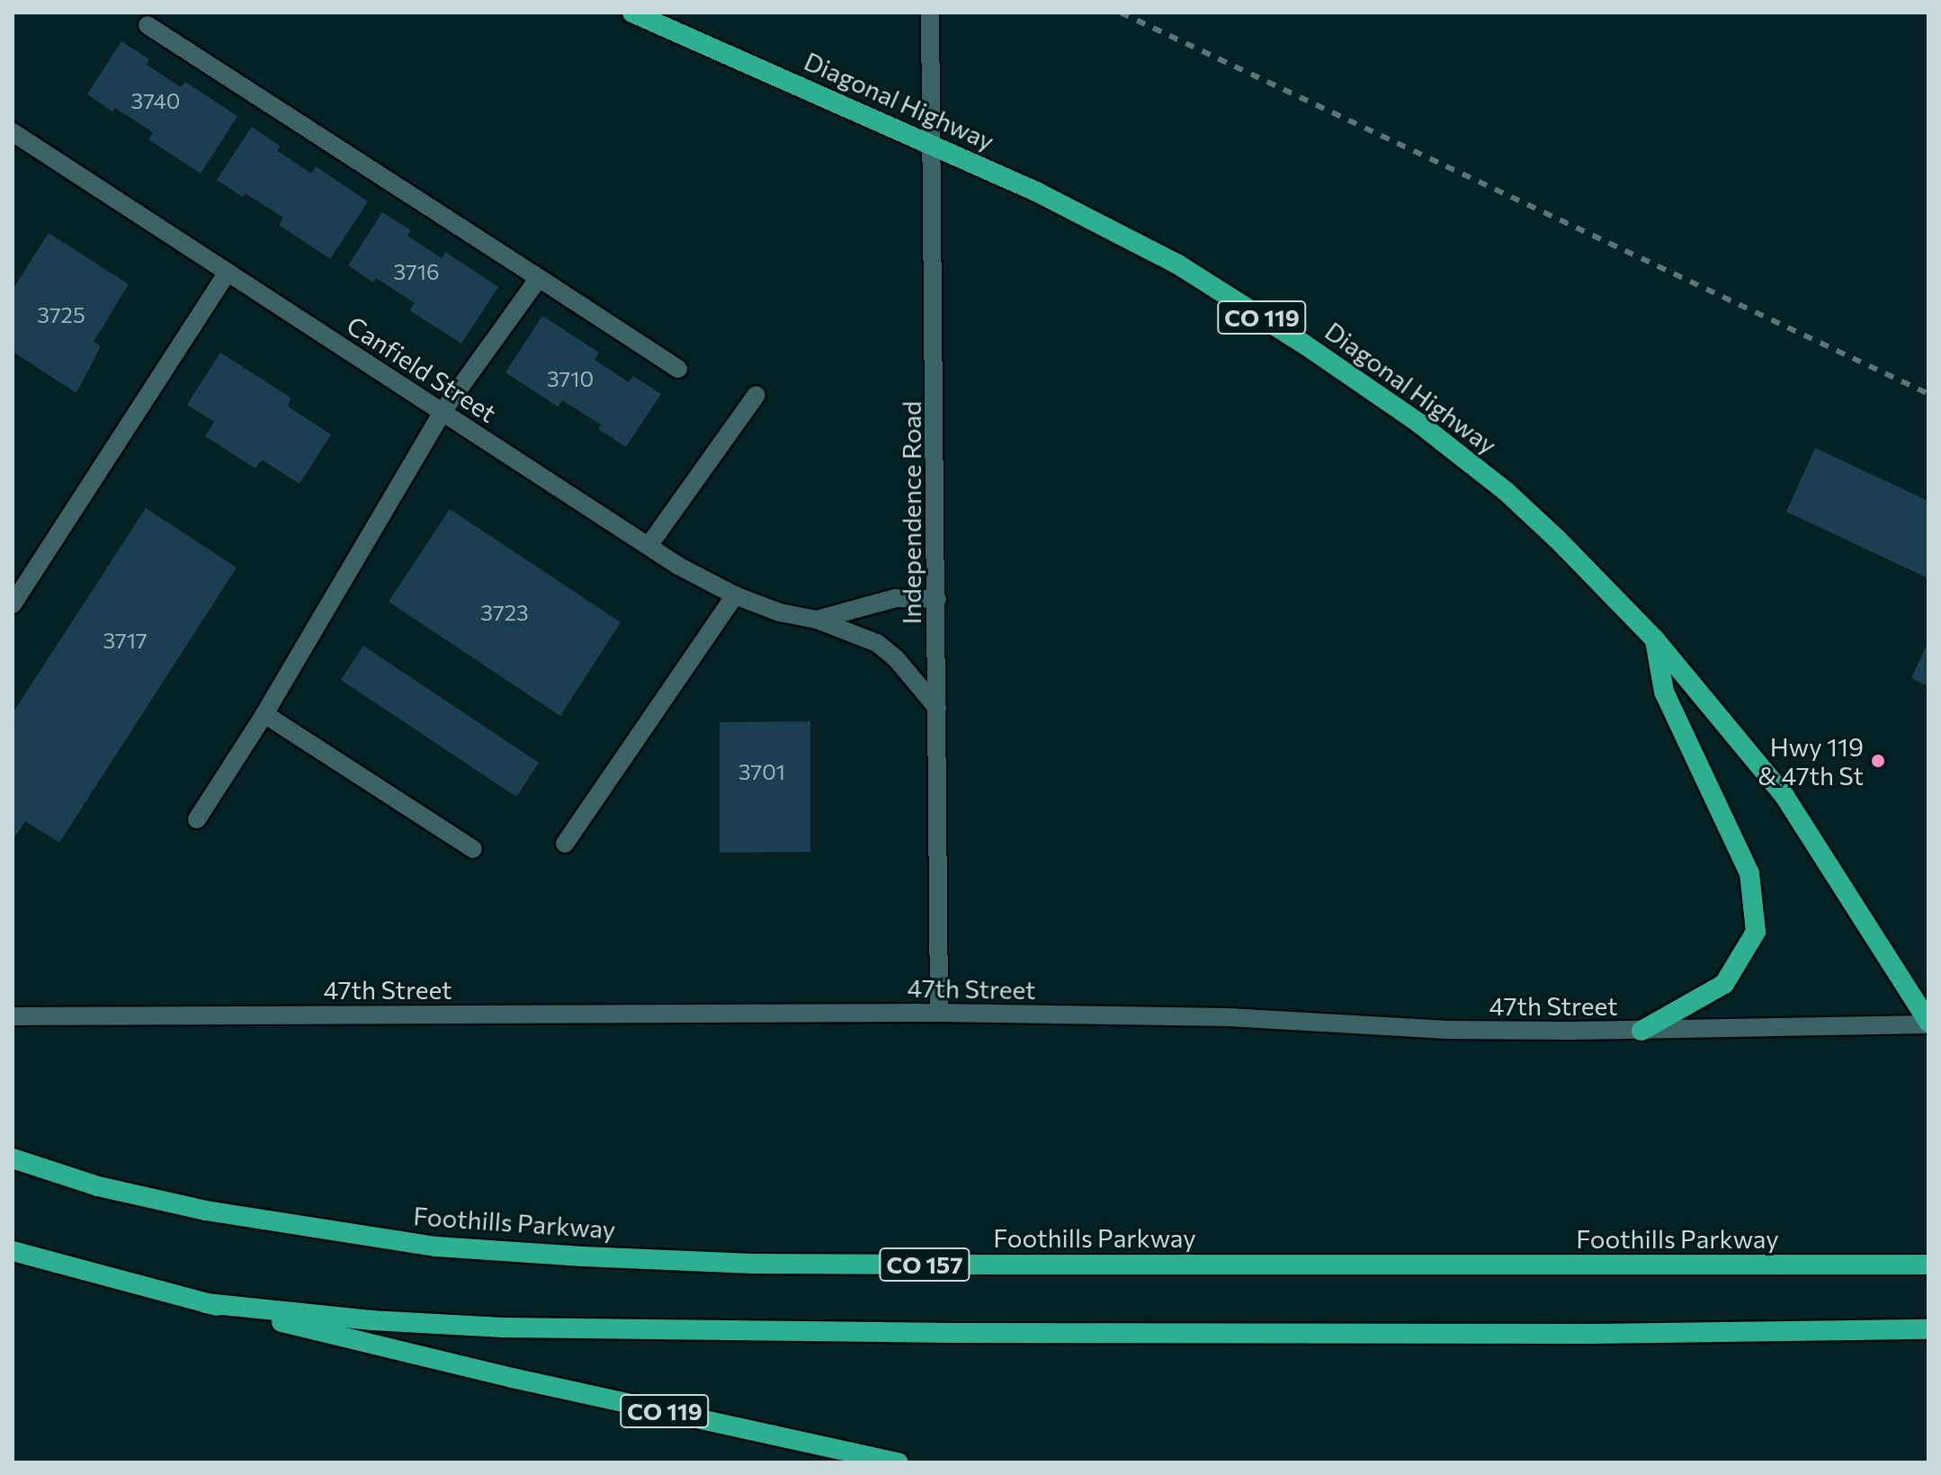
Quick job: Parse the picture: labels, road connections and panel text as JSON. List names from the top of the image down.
{
  "streets": {
    "highway": [
      "Diagonal Highway",
      "CO 119",
      "Foothills Parkway",
      "CO 157"
    ],
    "street": ["Canfield Street", "Independence Road", "47th Street"]
  },
  "crossings": [
    ["Diagonal Highway", "Independence Road"],
    ["Diagonal Highway", "47th Street"],
    ["Canfield Street", "Independence Road"],
    ["Independence Road", "47th Street"]
  ],
  "places": ["Hwy 119 & 47th St"],
  "house_numbers": [
    "3740",
    "3716",
    "3725",
    "3710",
    "3723",
    "3717",
    "3701"
  ]
}
